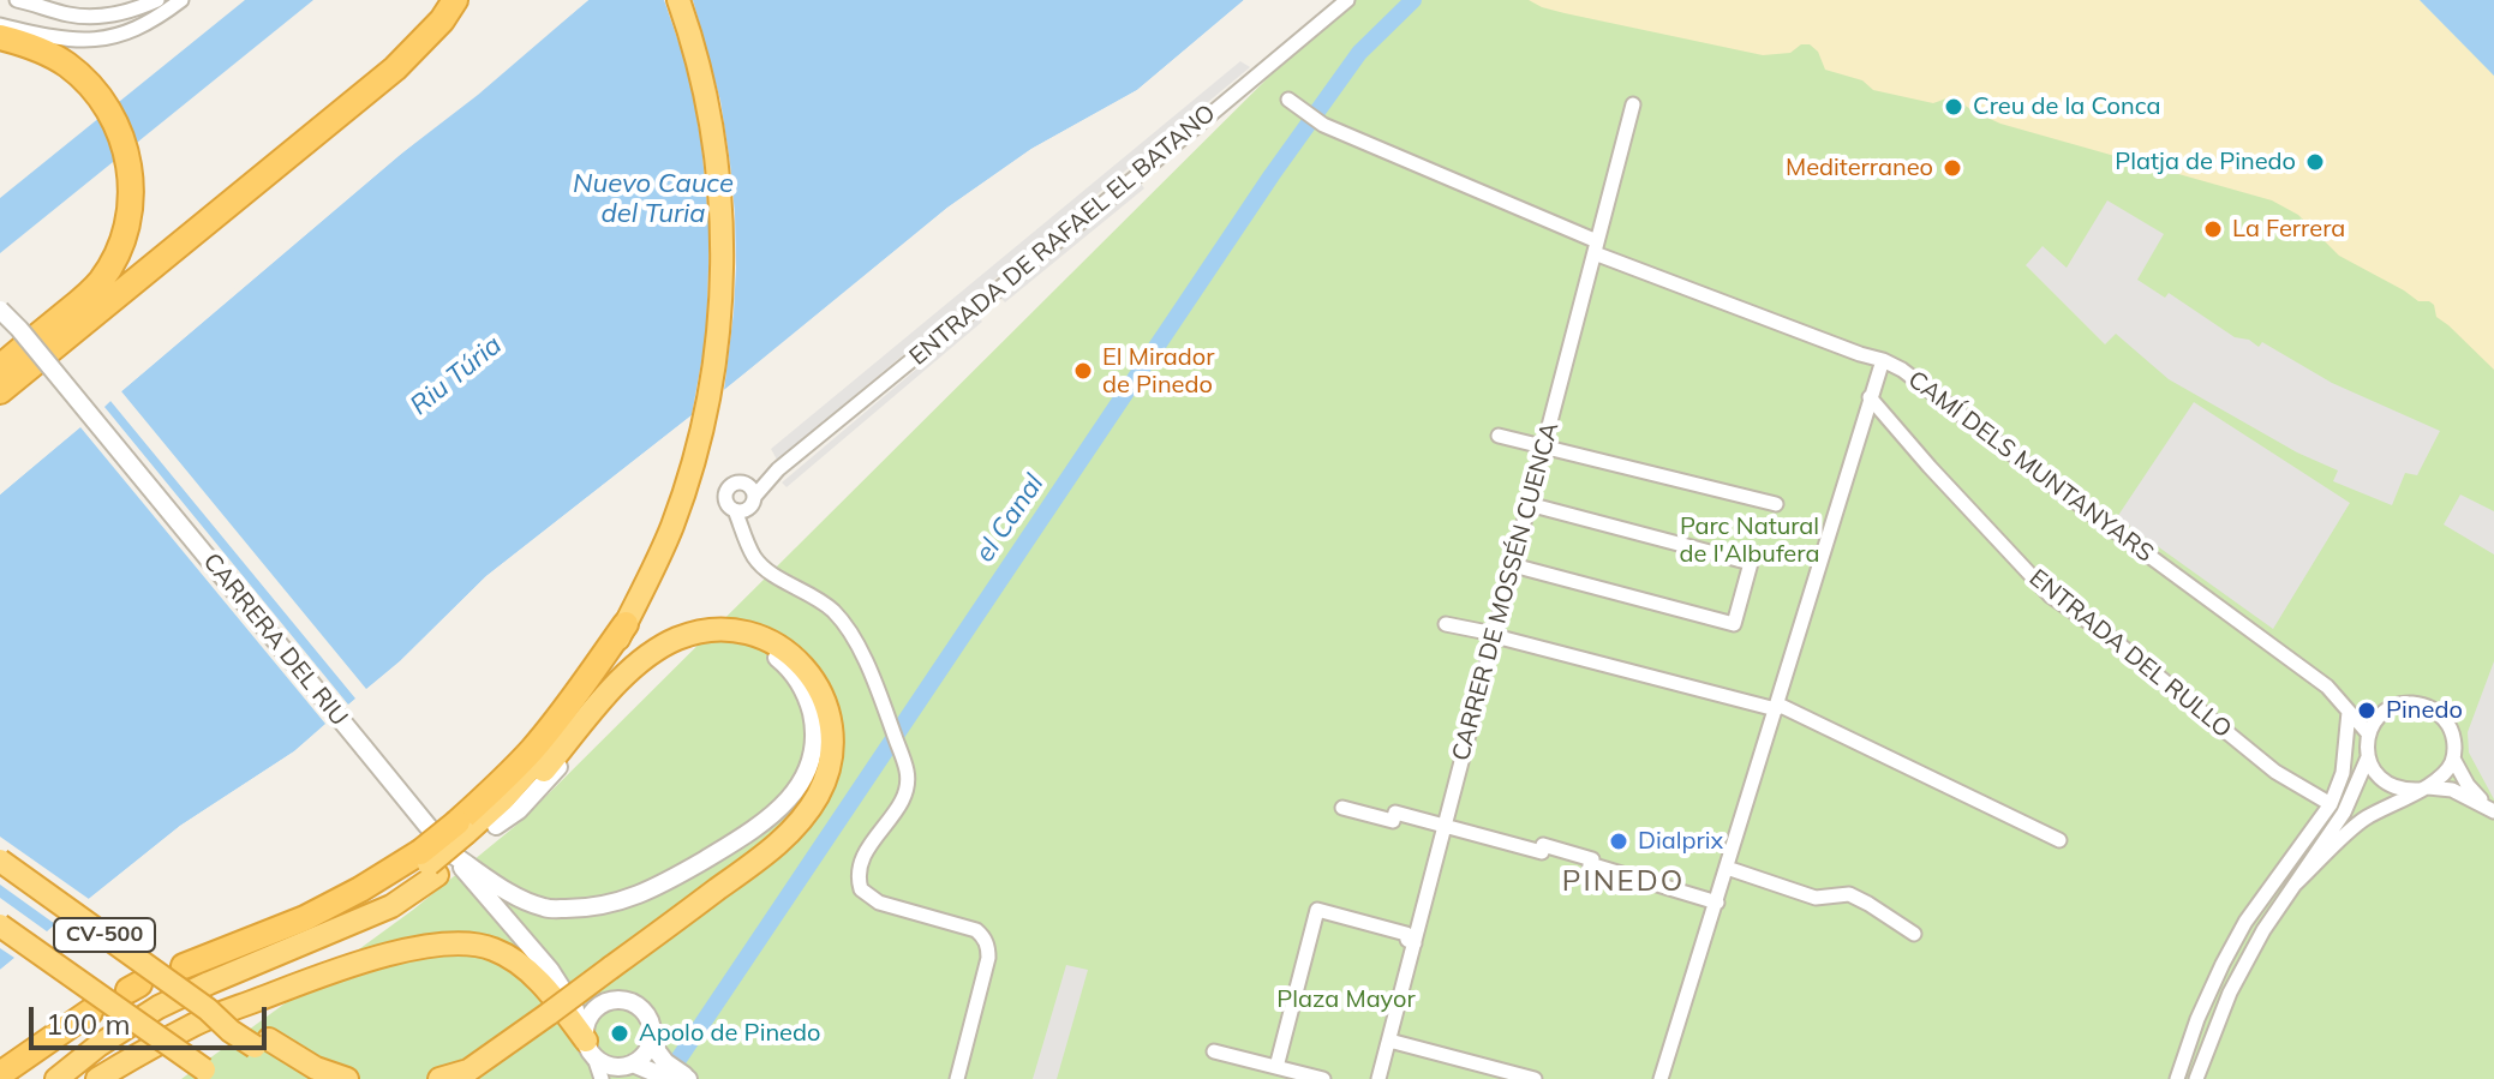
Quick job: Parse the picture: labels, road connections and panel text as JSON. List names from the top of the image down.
{
  "streets": {
    "highway": ["CV-500"],
    "street": [
      "ENTRADA DE RAFAEL EL BATANO",
      "CAMÍ DELS MUNTANYARS",
      "CARRER DE MOSSÉN CUENCA",
      "CARRERA DEL RIU",
      "ENTRADA DEL RULLO"
    ]
  },
  "crossings": [
    ["CAMÍ DELS MUNTANYARS", "CARRER DE MOSSÉN CUENCA"]
  ],
  "districts": ["PINEDO"],
  "water": ["Nuevo Cauce del Turia", "Riu Túria", "el Canal"],
  "parks": ["Parc Natural de l'Albufera", "Plaza Mayor"],
  "places": [
    "Creu de la Conca",
    "Platja de Pinedo",
    "Mediterraneo",
    "La Ferrera",
    "El Mirador de Pinedo",
    "Pinedo",
    "Dialprix",
    "Apolo de Pinedo"
  ],
  "scale_bar": "100 m"
}
